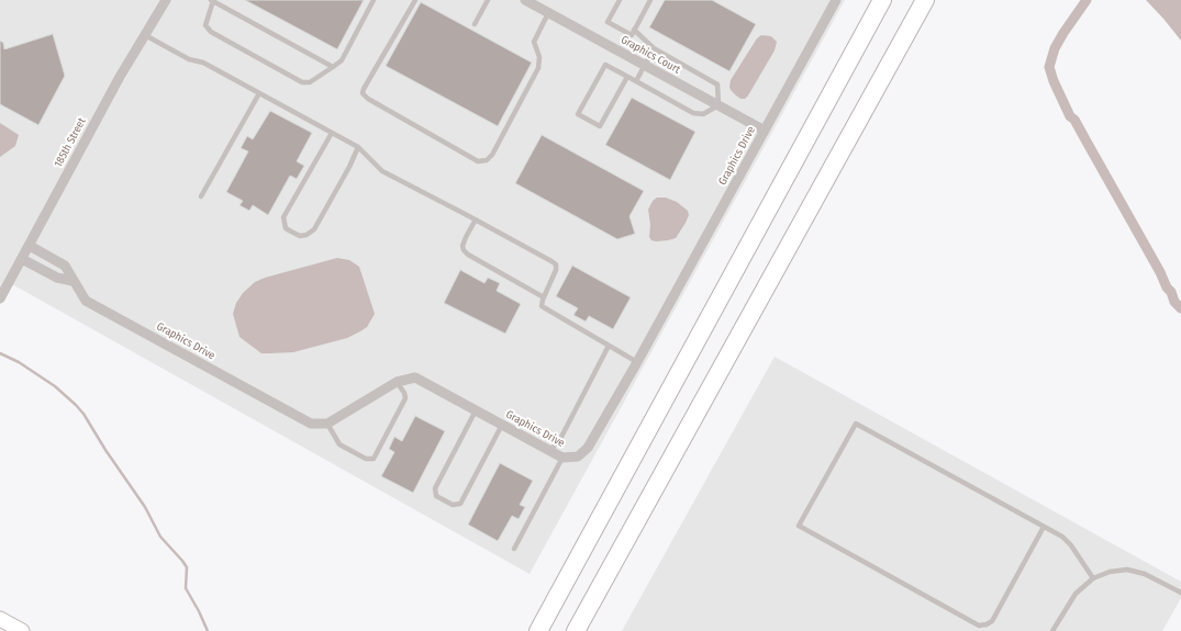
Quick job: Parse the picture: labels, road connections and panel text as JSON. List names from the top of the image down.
{
  "streets": {
    "street": ["Graphics Court", "185th Street", "Graphics Drive"]
  },
  "crossings": [
    ["Graphics Court", "Graphics Drive"],
    ["185th Street", "Graphics Drive"]
  ]
}
